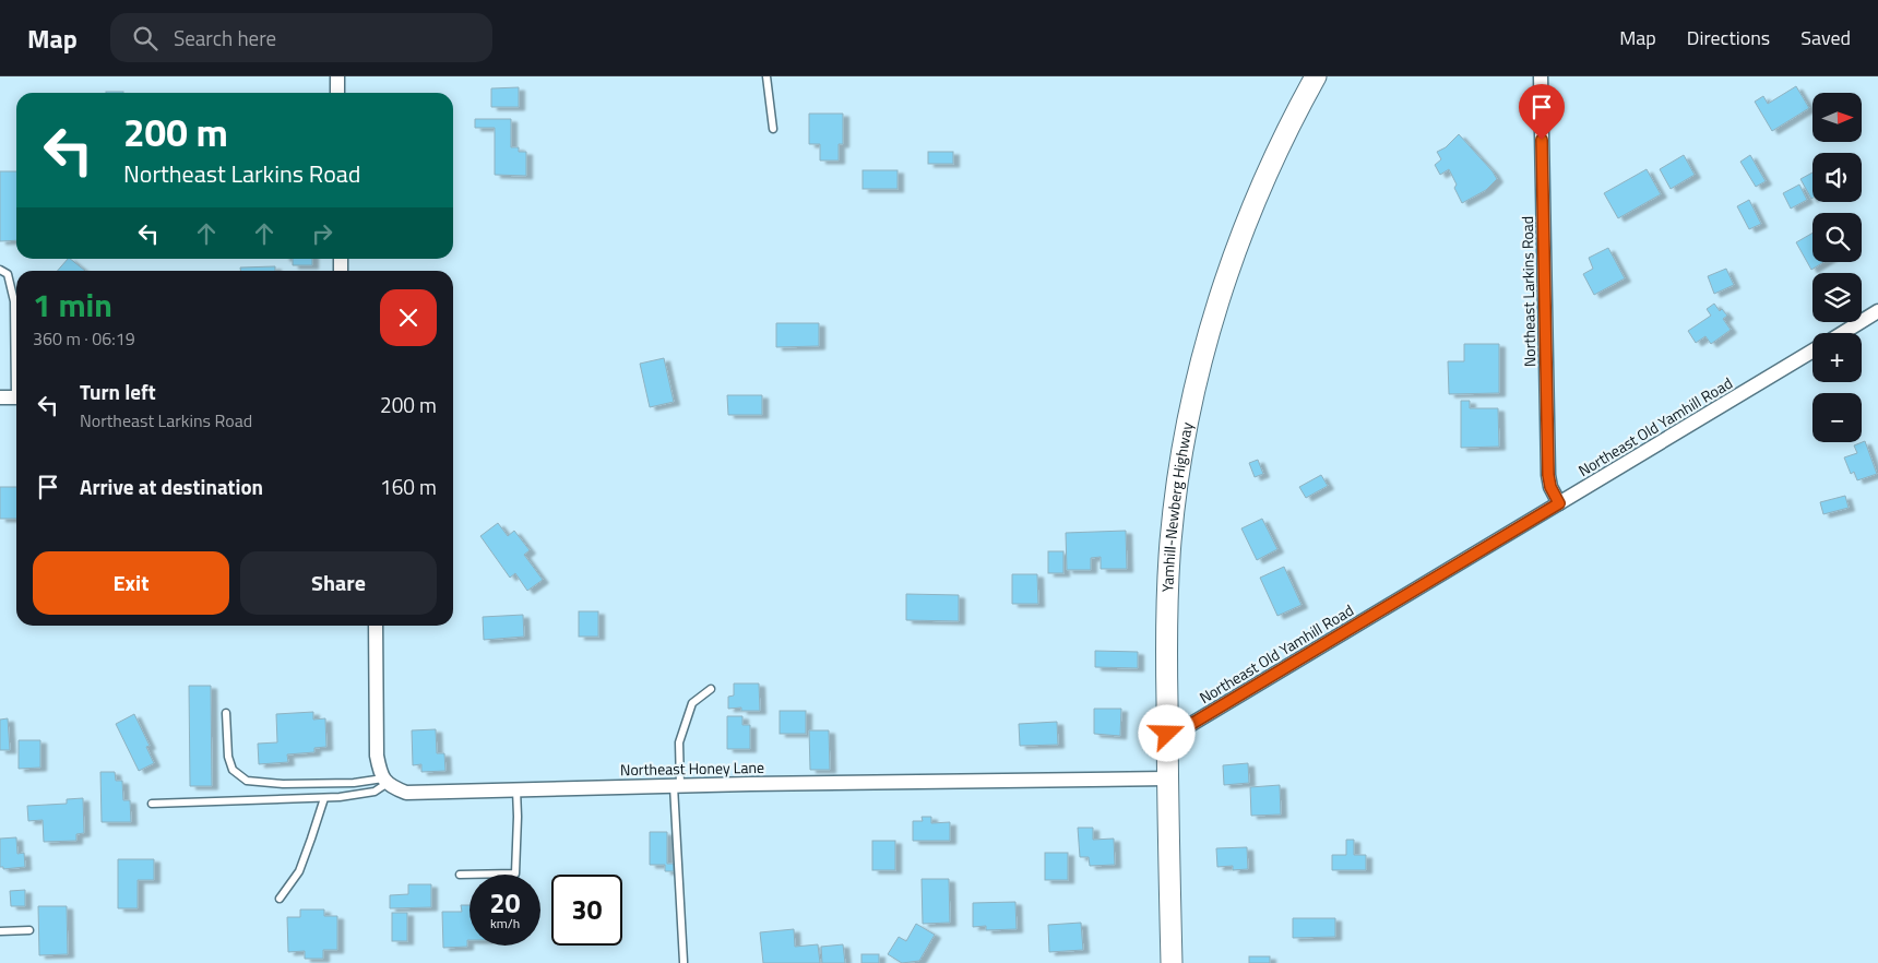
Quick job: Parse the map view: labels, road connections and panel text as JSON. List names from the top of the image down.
{
  "streets": {
    "main road": ["Yamhill-Newberg Highway"],
    "street": ["Northeast Larkins Road", "Northeast Old Yamhill Road", "Northeast Honey Lane"]
  },
  "crossings": [
    ["Northeast Larkins Road", "Northeast Old Yamhill Road"],
    ["Northeast Old Yamhill Road", "Yamhill-Newberg Highway"],
    ["Yamhill-Newberg Highway", "Northeast Honey Lane"]
  ],
  "north": "right",
  "page": {
    "header": "Map",
    "search": "Search here",
    "nav": ["Map", "Directions", "Saved"],
    "map_buttons": ["+", "−"],
    "turn": ["200 m", "Northeast Larkins Road"],
    "heading": ["1 min", "360 m · 06:19"],
    "list": [
      {
        "name": "Turn left",
        "note": "Northeast Larkins Road",
        "value": "200 m"
      },
      {
        "name": "Arrive at destination",
        "value": "160 m"
      }
    ],
    "buttons": ["Exit", "Share"],
    "speed": "20 km/h",
    "limit": "30"
  }
}
